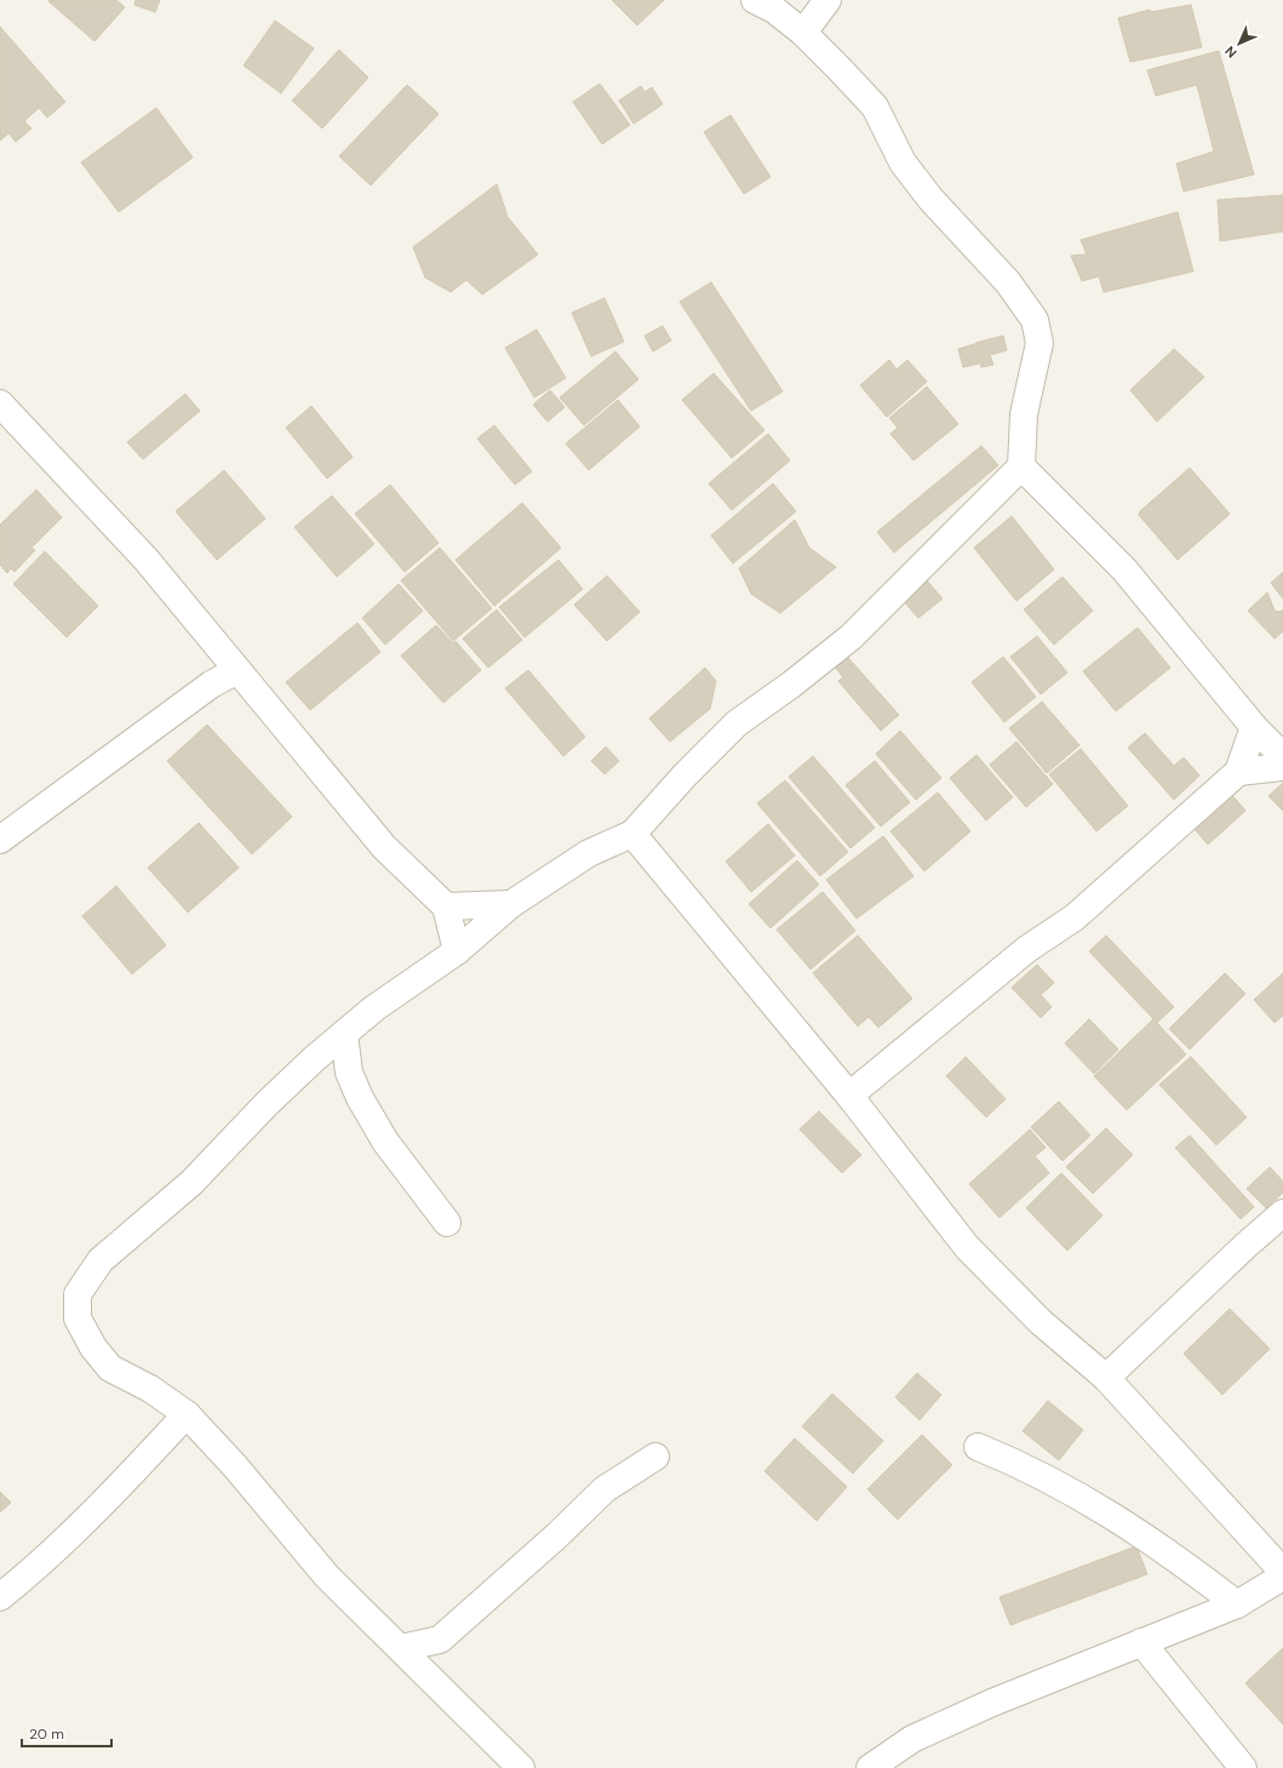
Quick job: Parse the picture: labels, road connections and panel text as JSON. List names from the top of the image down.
{
  "scale_bar": "20 m",
  "north": "bottom left"
}
